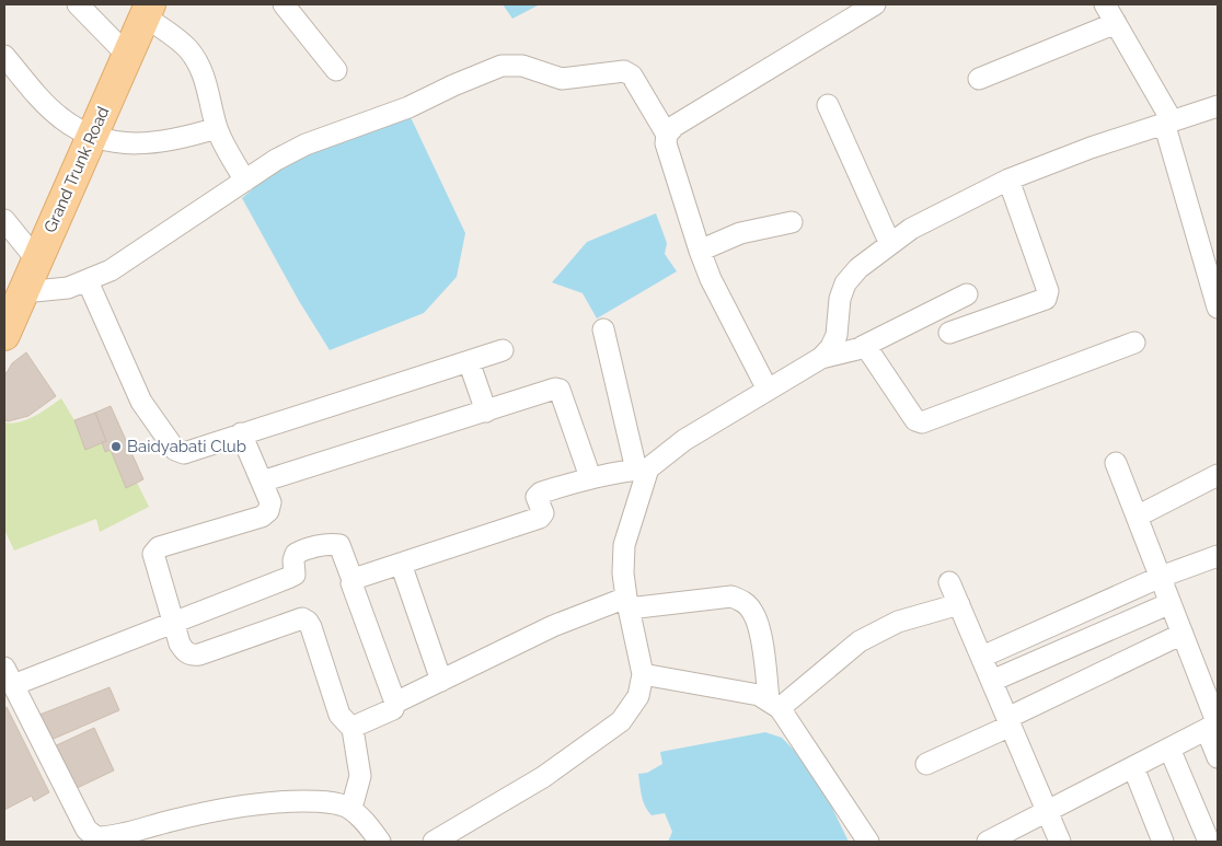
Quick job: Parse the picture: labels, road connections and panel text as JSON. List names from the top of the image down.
{
  "streets": {
    "main road": ["Grand Trunk Road"]
  },
  "places": ["Baidyabati Club"]
}
